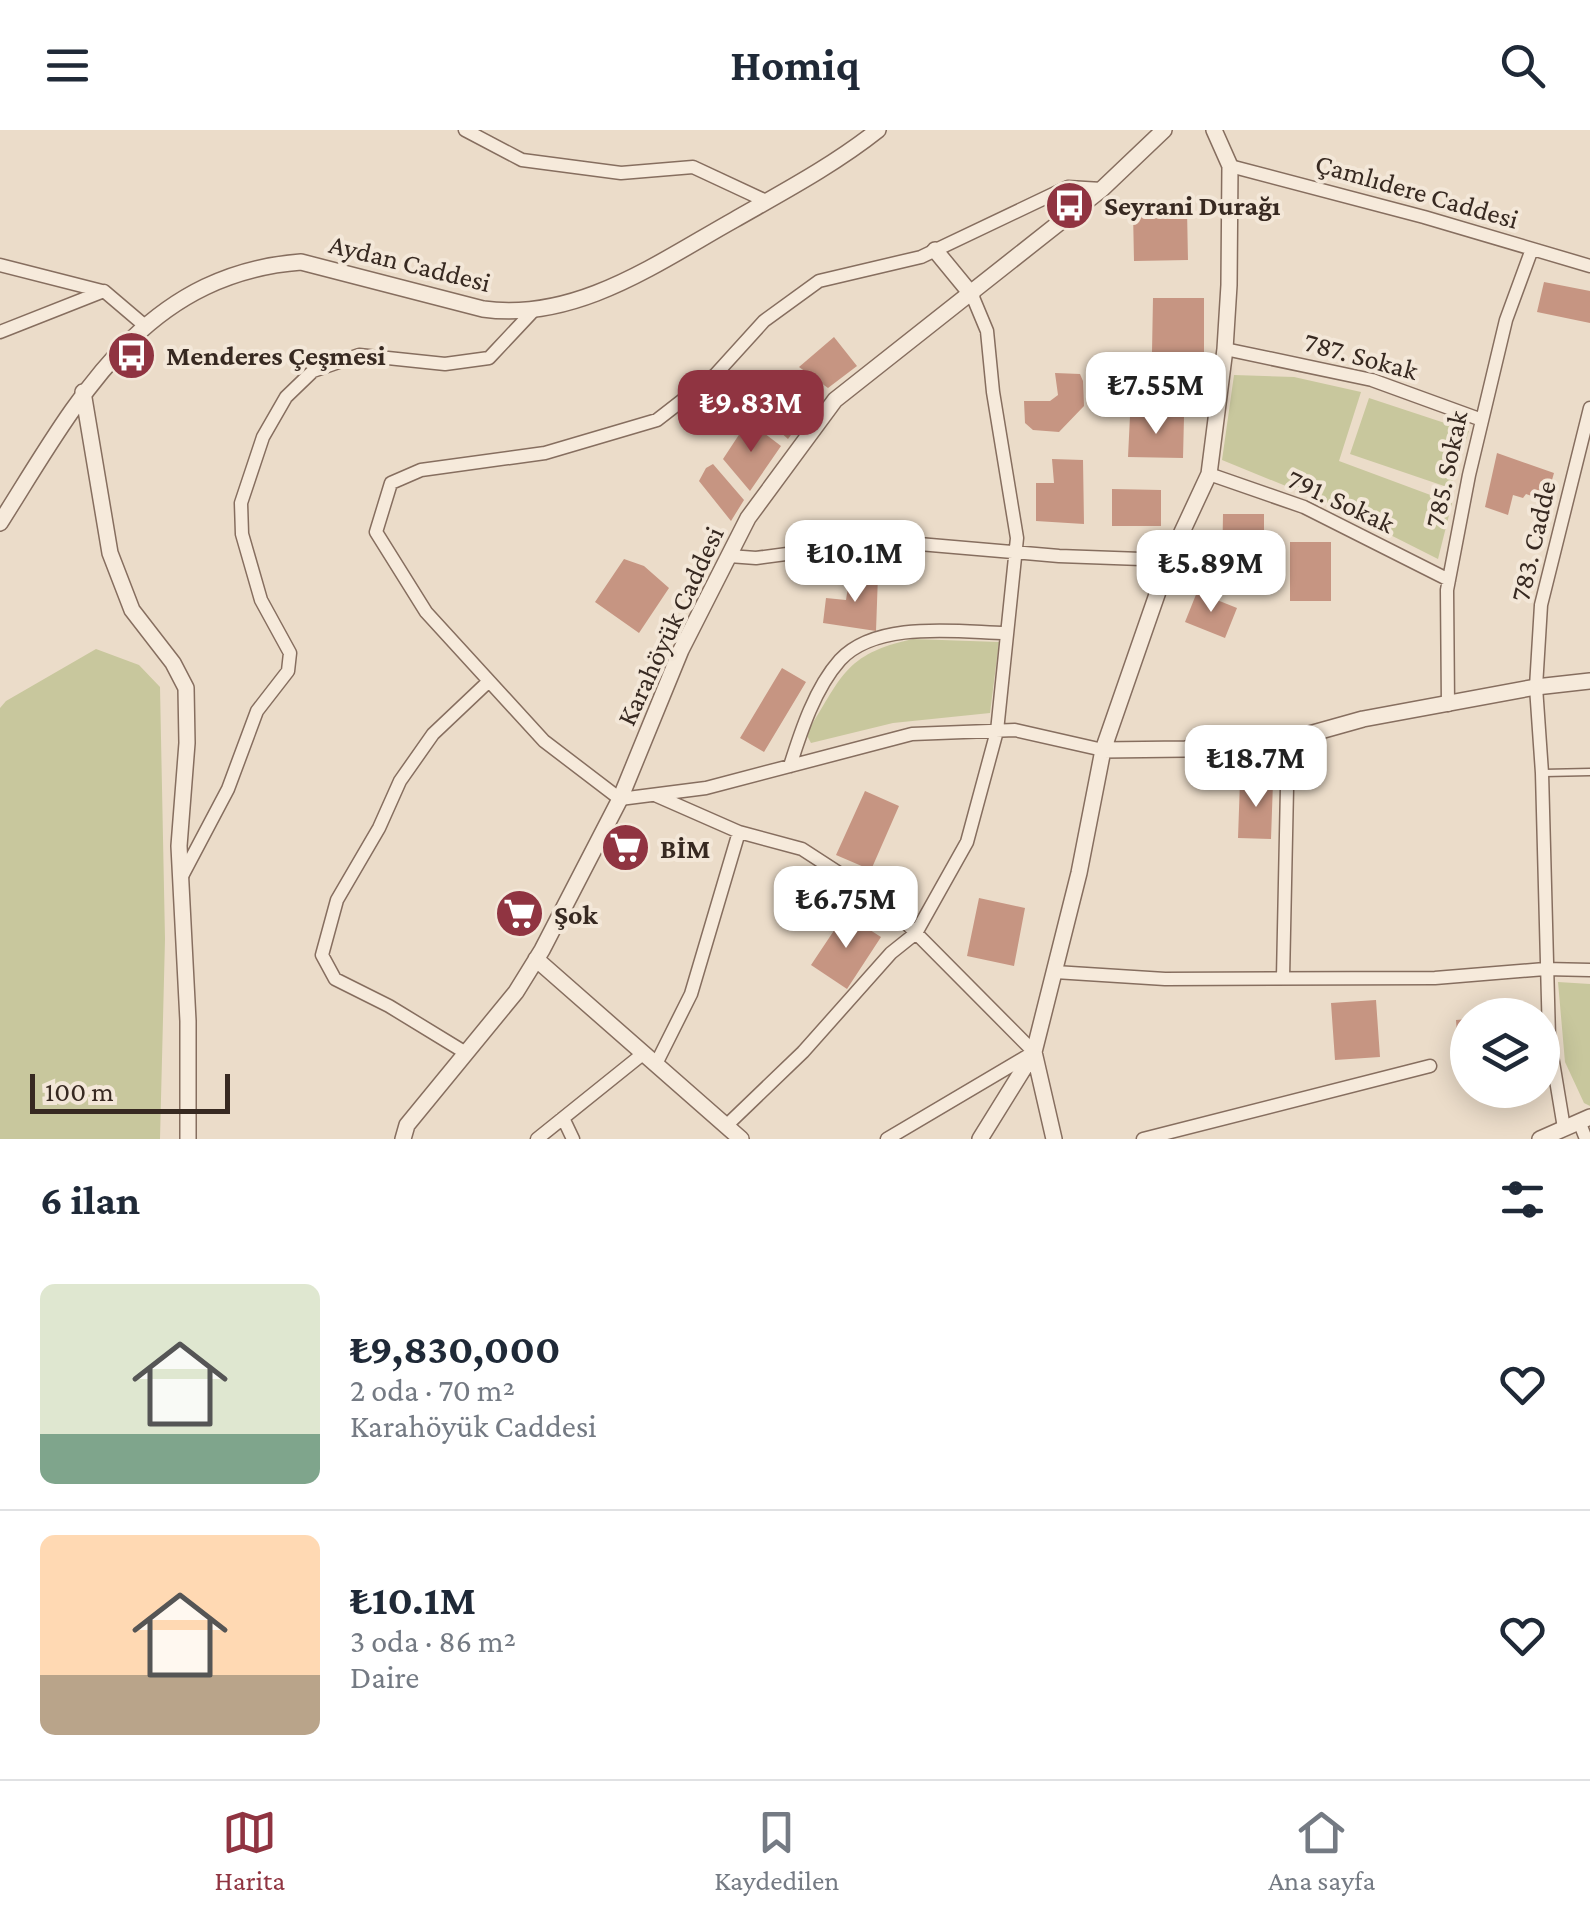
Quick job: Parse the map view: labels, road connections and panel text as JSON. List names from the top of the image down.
{
  "streets": {
    "street": [
      "Çamlıdere Caddesi",
      "Aydan Caddesi",
      "787. Sokak",
      "785. Sokak",
      "791. Sokak",
      "783. Cadde",
      "Karahöyük Caddesi"
    ]
  },
  "crossings": [
    ["Çamlıdere Caddesi", "785. Sokak"],
    ["787. Sokak", "785. Sokak"],
    ["785. Sokak", "791. Sokak"]
  ],
  "places": {
    "bus stop": ["Seyrani Durağı", "Menderes Çeşmesi"],
    "supermarket": ["BİM", "Şok"]
  },
  "scale_bar": "100 m",
  "page": {
    "header": "Homiq",
    "price": [
      "₺7.55M",
      "₺9.83M",
      "₺10.1M",
      "₺5.89M",
      "₺18.7M",
      "₺6.75M"
    ],
    "scale": "100 m",
    "heading": "6 ilan",
    "list": [
      {
        "name": "₺9,830,000",
        "note": "2 oda · 70 m² · Karahöyük Caddesi"
      },
      {
        "name": "₺10.1M",
        "note": "3 oda · 86 m² · Daire"
      }
    ],
    "tabs": ["Harita", "Kaydedilen", "Ana sayfa"]
  }
}
